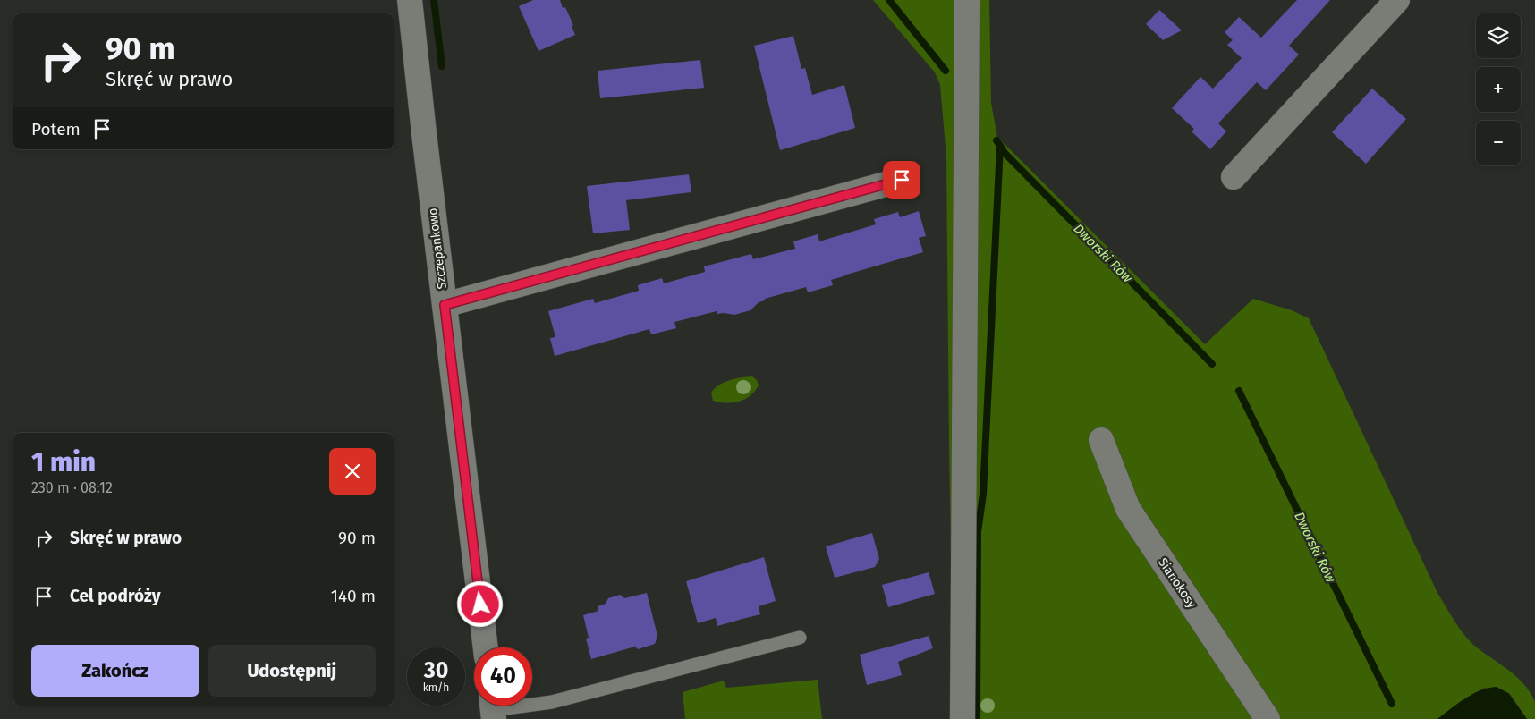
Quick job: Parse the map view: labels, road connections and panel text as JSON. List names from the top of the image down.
{
  "streets": {
    "street": ["Szczepankowo", "Sianokosy"]
  },
  "water": ["Dworski Rów"],
  "page": {
    "map_buttons": ["+", "−"],
    "turn": ["90 m", "Skręć w prawo"],
    "then": "Potem",
    "heading": ["1 min", "230 m · 08:12"],
    "list": [
      {
        "name": "Skręć w prawo",
        "value": "90 m"
      },
      {
        "name": "Cel podróży",
        "value": "140 m"
      }
    ],
    "buttons": ["Zakończ", "Udostępnij"],
    "speed": "30 km/h",
    "limit": "40"
  }
}
